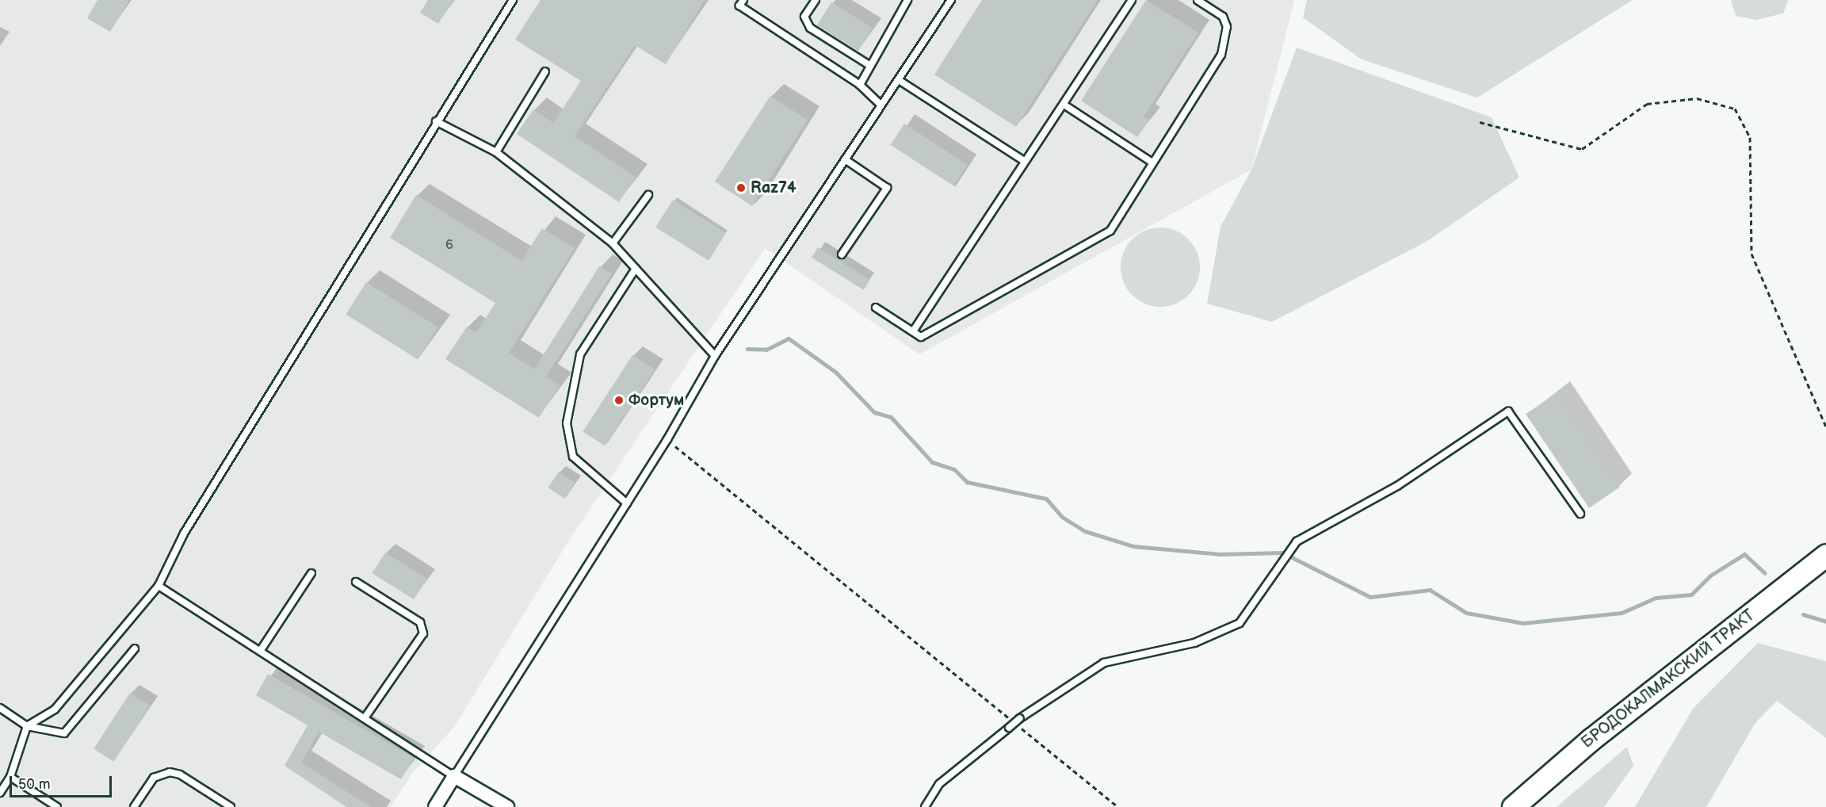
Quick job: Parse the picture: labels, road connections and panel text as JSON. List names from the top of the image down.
{
  "streets": {
    "main road": ["БРОДОКАЛМАКСКИЙ ТРАКТ"]
  },
  "places": ["Raz74", "Фортум"],
  "house_numbers": ["6"],
  "scale_bar": "50 m"
}
